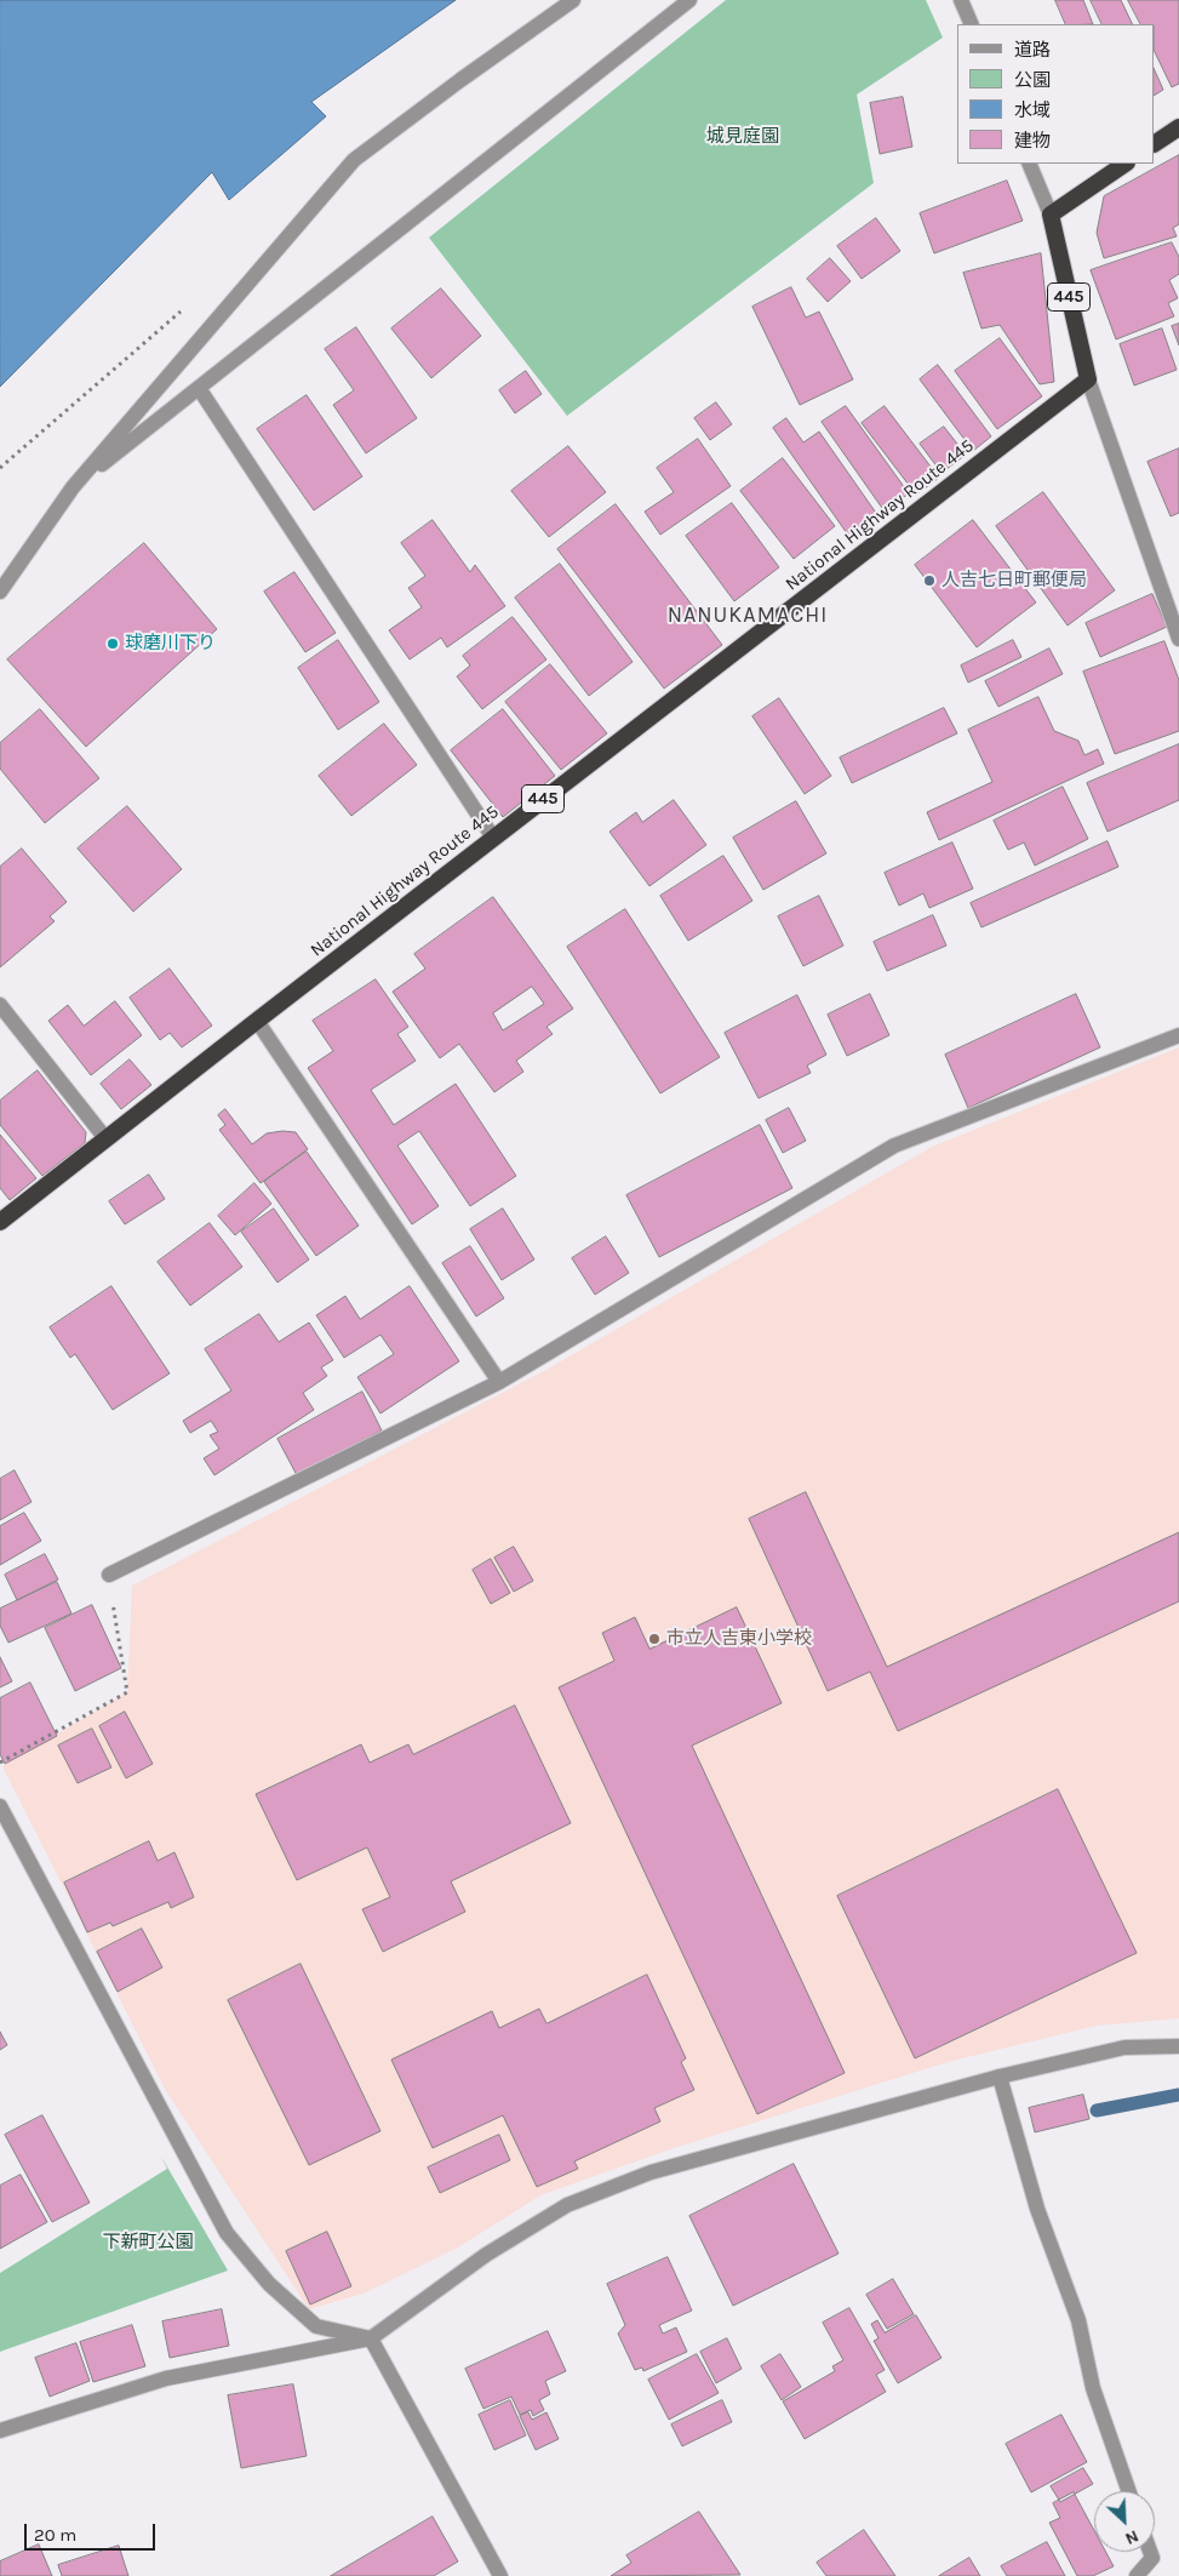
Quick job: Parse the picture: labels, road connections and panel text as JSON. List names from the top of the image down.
{
  "streets": {
    "highway": ["445", "National Highway Route 445"]
  },
  "crossings": [
    ["445", "National Highway Route 445"]
  ],
  "districts": ["NANUKAMACHI"],
  "parks": ["城見庭園", "下新町公園"],
  "places": ["人吉七日町郵便局", "球磨川下り", "市立人吉東小学校"],
  "legend": [
    "道路",
    "公園",
    "水域",
    "建物"
  ],
  "scale_bar": "20 m",
  "north": "bottom right"
}
